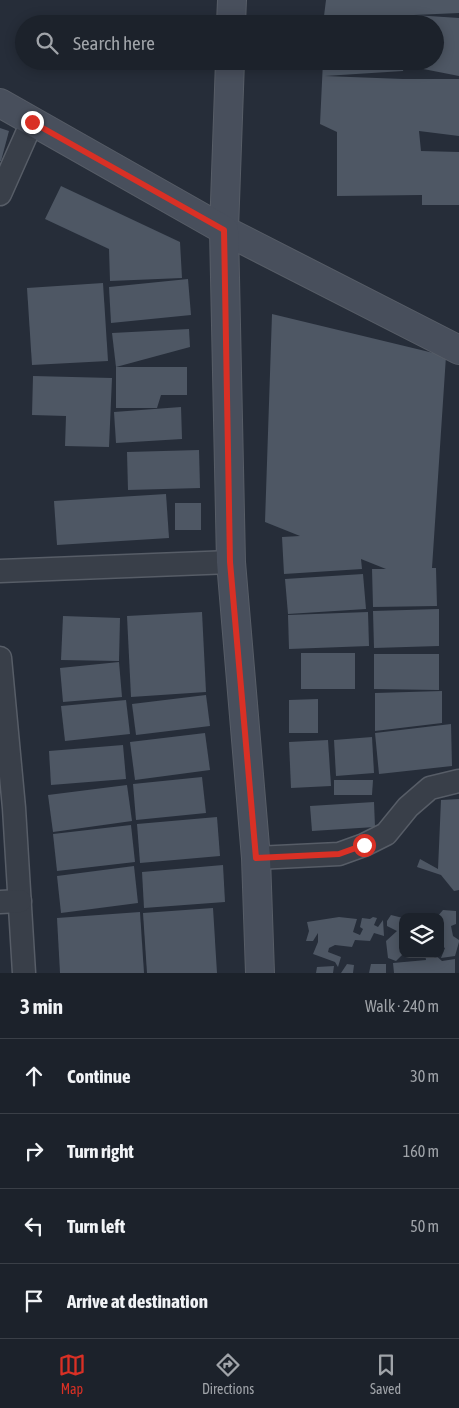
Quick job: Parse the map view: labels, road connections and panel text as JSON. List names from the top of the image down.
{
  "page": {
    "search": "Search here",
    "heading": ["3 min", "Walk · 240 m"],
    "list": [
      ["Continue", "30 m"],
      ["Turn right", "160 m"],
      ["Turn left", "50 m"],
      "Arrive at destination"
    ],
    "nav": ["Map", "Directions", "Saved"]
  }
}
